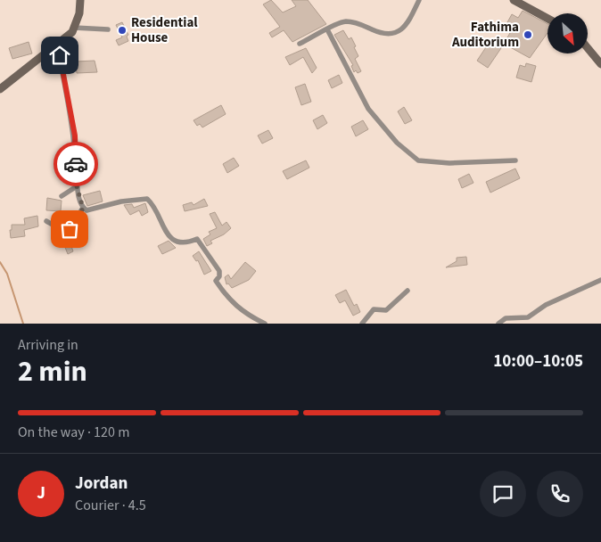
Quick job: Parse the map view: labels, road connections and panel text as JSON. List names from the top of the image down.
{
  "places": ["Residential House", "Fathima Auditorium"],
  "north": "bottom right",
  "page": {
    "heading": ["2 min", "Arriving in", "10:00–10:05"],
    "panel": ["Jordan", "Courier · 4.5"],
    "bar": "On the way · 120 m",
    "round": "J"
  }
}
